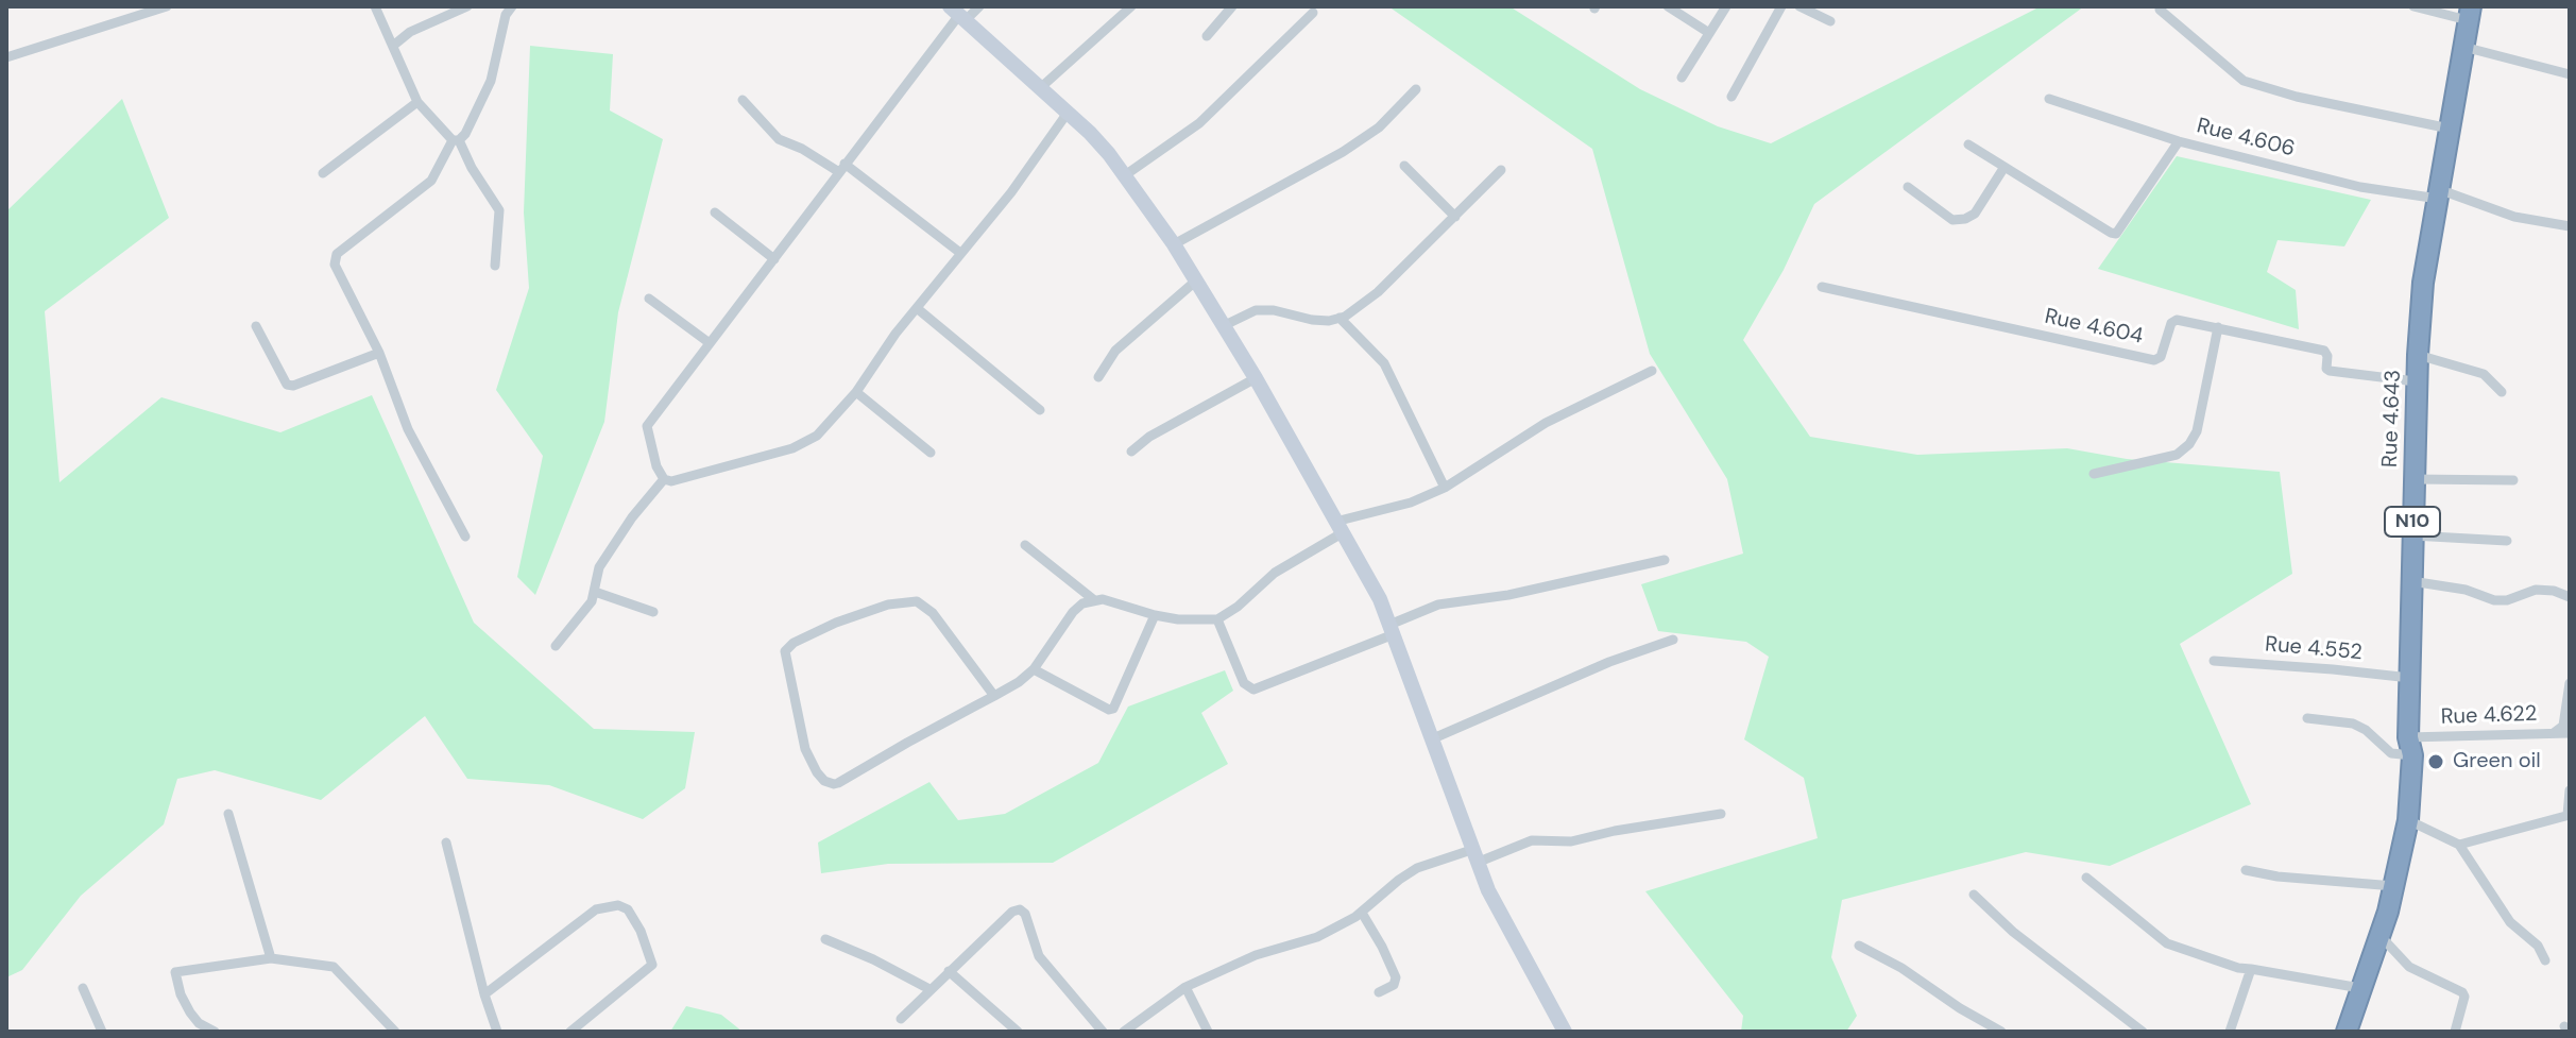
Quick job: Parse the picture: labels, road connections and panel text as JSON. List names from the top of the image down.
{
  "streets": {
    "highway": ["Rue 4.643", "N10"],
    "street": [
      "Rue 4.606",
      "Rue 4.604",
      "Rue 4.552",
      "Rue 4.622"
    ]
  },
  "crossings": [
    ["Rue 4.606", "Rue 4.643"],
    ["Rue 4.604", "Rue 4.643"],
    ["Rue 4.643", "Rue 4.552"],
    ["Rue 4.643", "Rue 4.622"]
  ],
  "places": ["Green oil"]
}
